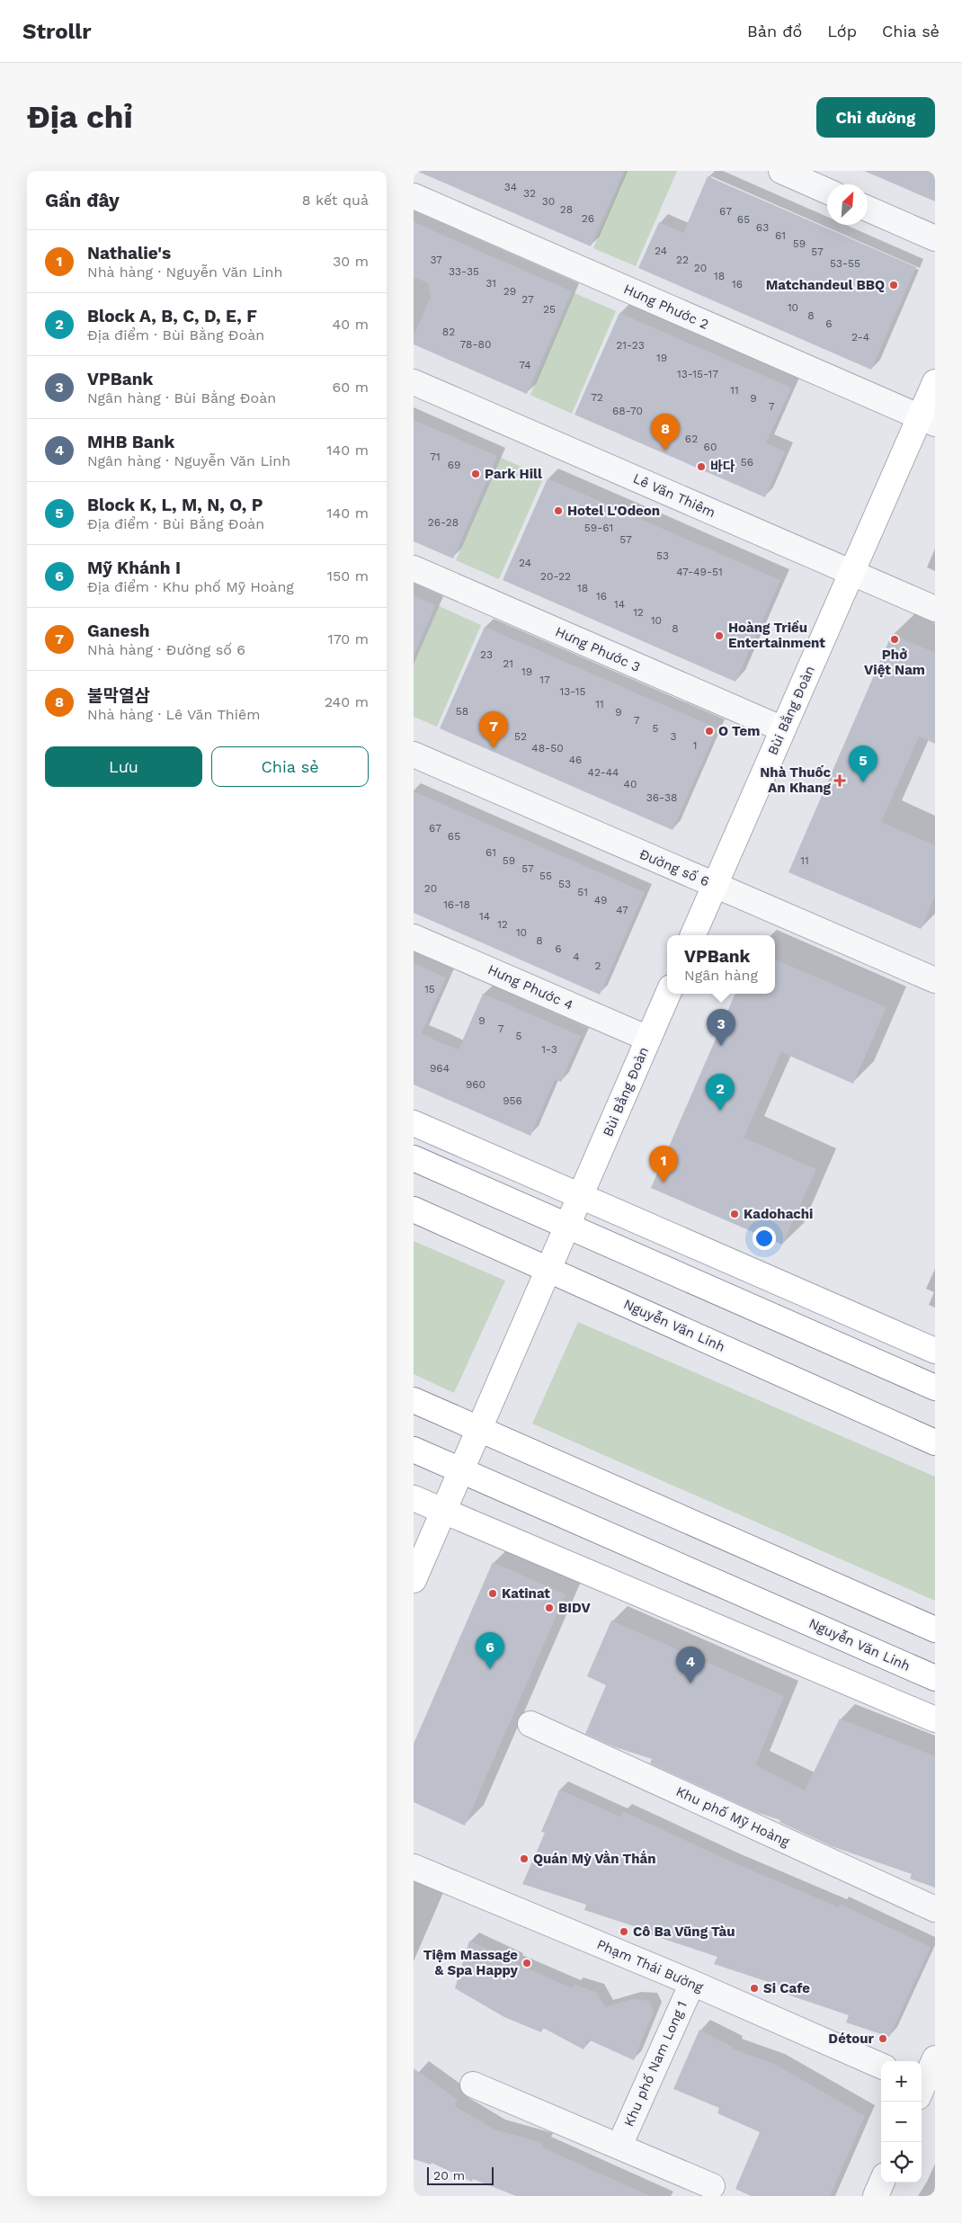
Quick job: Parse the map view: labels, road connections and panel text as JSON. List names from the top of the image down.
{
  "streets": {
    "main road": ["Bùi Bằng Đoàn", "Nguyễn Văn Linh"],
    "street": [
      "Hưng Phước 2",
      "Lê Văn Thiêm",
      "Hưng Phước 3",
      "Đường số 6",
      "Hưng Phước 4",
      "Khu phố Mỹ Hoàng",
      "Phạm Thái Bường",
      "Khu phố Nam Long 1"
    ]
  },
  "crossings": [
    ["Hưng Phước 2", "Bùi Bằng Đoàn"],
    ["Lê Văn Thiêm", "Bùi Bằng Đoàn"],
    ["Hưng Phước 3", "Bùi Bằng Đoàn"],
    ["Bùi Bằng Đoàn", "Đường số 6"],
    ["Bùi Bằng Đoàn", "Hưng Phước 4"],
    ["Bùi Bằng Đoàn", "Nguyễn Văn Linh"],
    ["Phạm Thái Bường", "Khu phố Nam Long 1"]
  ],
  "places": {
    "other": [
      "Matchandeul BBQ",
      "바다",
      "Park Hill",
      "Hotel L'Odeon",
      "Hoàng Triều Entertainment",
      "Phở Việt Nam",
      "O Tem",
      "Kadohachi",
      "Katinat",
      "BIDV",
      "Quán Mỳ Vằn Thắn",
      "Cô Ba Vũng Tàu",
      "Tiệm Massage & Spa Happy",
      "Si Cafe",
      "Détour"
    ],
    "health": ["Nhà Thuốc An Khang"]
  },
  "house_numbers": [
    "34",
    "32",
    "30",
    "28",
    "67",
    "26",
    "65",
    "63",
    "61",
    "59",
    "24",
    "57",
    "37",
    "22",
    "53-55",
    "20",
    "33-35",
    "18",
    "31",
    "16",
    "29",
    "27",
    "10",
    "25",
    "8",
    "6",
    "82",
    "2-4",
    "78-80",
    "21-23",
    "19",
    "74",
    "13-15-17",
    "11",
    "72",
    "9",
    "7",
    "68-70",
    "62",
    "60",
    "71",
    "56",
    "69",
    "26-28",
    "59-61",
    "57",
    "53",
    "24",
    "47-49-51",
    "20-22",
    "18",
    "16",
    "14",
    "12",
    "10",
    "8",
    "23",
    "21",
    "19",
    "17",
    "13-15",
    "11",
    "58",
    "9",
    "7",
    "5",
    "52",
    "3",
    "1",
    "48-50",
    "46",
    "42-44",
    "40",
    "36-38",
    "67",
    "65",
    "61",
    "59",
    "11",
    "57",
    "55",
    "53",
    "20",
    "51",
    "49",
    "16-18",
    "47",
    "14",
    "12",
    "10",
    "8",
    "6",
    "4",
    "2",
    "15",
    "9",
    "7",
    "5",
    "1-3",
    "964",
    "960",
    "956"
  ],
  "scale_bar": "20 m",
  "north": "top right",
  "page": {
    "header": "Strollr",
    "nav": ["Bản đồ", "Lớp", "Chia sẻ"],
    "buttons": [
      "Chỉ đường",
      ["Lưu", "Chia sẻ"]
    ],
    "title": "Địa chỉ",
    "heading": ["Gần đây", "8 kết quả"],
    "list": [
      {
        "mark": "1",
        "name": "Nathalie's",
        "note": "Nhà hàng · Nguyễn Văn Linh",
        "value": "30 m"
      },
      {
        "mark": "2",
        "name": "Block A, B, C, D, E, F",
        "note": "Địa điểm · Bùi Bằng Đoàn",
        "value": "40 m"
      },
      {
        "mark": "3",
        "name": "VPBank",
        "note": "Ngân hàng · Bùi Bằng Đoàn",
        "value": "60 m"
      },
      {
        "mark": "4",
        "name": "MHB Bank",
        "note": "Ngân hàng · Nguyễn Văn Linh",
        "value": "140 m"
      },
      {
        "mark": "5",
        "name": "Block K, L, M, N, O, P",
        "note": "Địa điểm · Bùi Bằng Đoàn",
        "value": "140 m"
      },
      {
        "mark": "6",
        "name": "Mỹ Khánh I",
        "note": "Địa điểm · Khu phố Mỹ Hoàng",
        "value": "150 m"
      },
      {
        "mark": "7",
        "name": "Ganesh",
        "note": "Nhà hàng · Đường số 6",
        "value": "170 m"
      },
      {
        "mark": "8",
        "name": "불막열삼",
        "note": "Nhà hàng · Lê Văn Thiêm",
        "value": "240 m"
      }
    ],
    "pins": [
      "8",
      "7",
      "5",
      "3",
      "2",
      "1",
      "6",
      "4"
    ],
    "popup": ["VPBank", "Ngân hàng"],
    "map_buttons": ["+", "−"],
    "scale": "20 m"
  }
}
